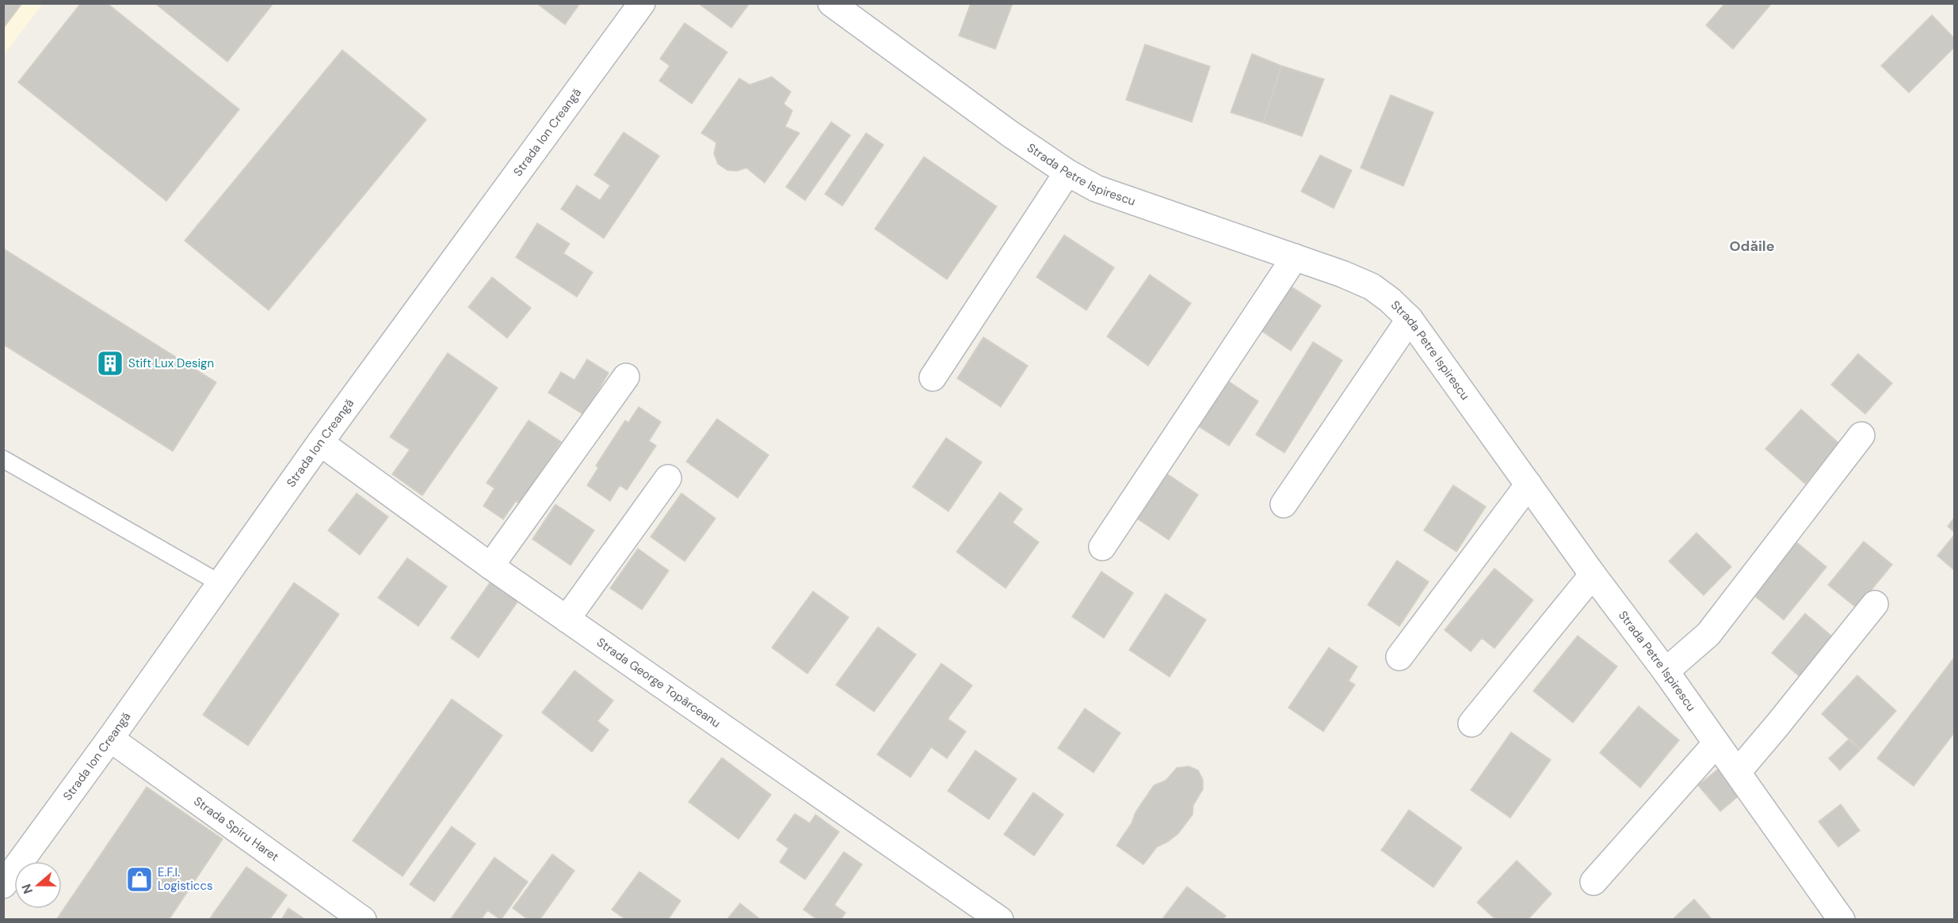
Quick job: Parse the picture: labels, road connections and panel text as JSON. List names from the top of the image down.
{
  "streets": {
    "street": [
      "Strada Ion Creangă",
      "Strada Petre Ispirescu",
      "Strada George Topârceanu",
      "Strada Spiru Haret"
    ]
  },
  "crossings": [
    ["Strada Ion Creangă", "Strada George Topârceanu"],
    ["Strada Ion Creangă", "Strada Spiru Haret"]
  ],
  "districts": ["Odăile"],
  "places": {
    "building": ["Stift Lux Design"],
    "shop": ["E.F.I. Logisticcs"]
  },
  "north": "left"
}
